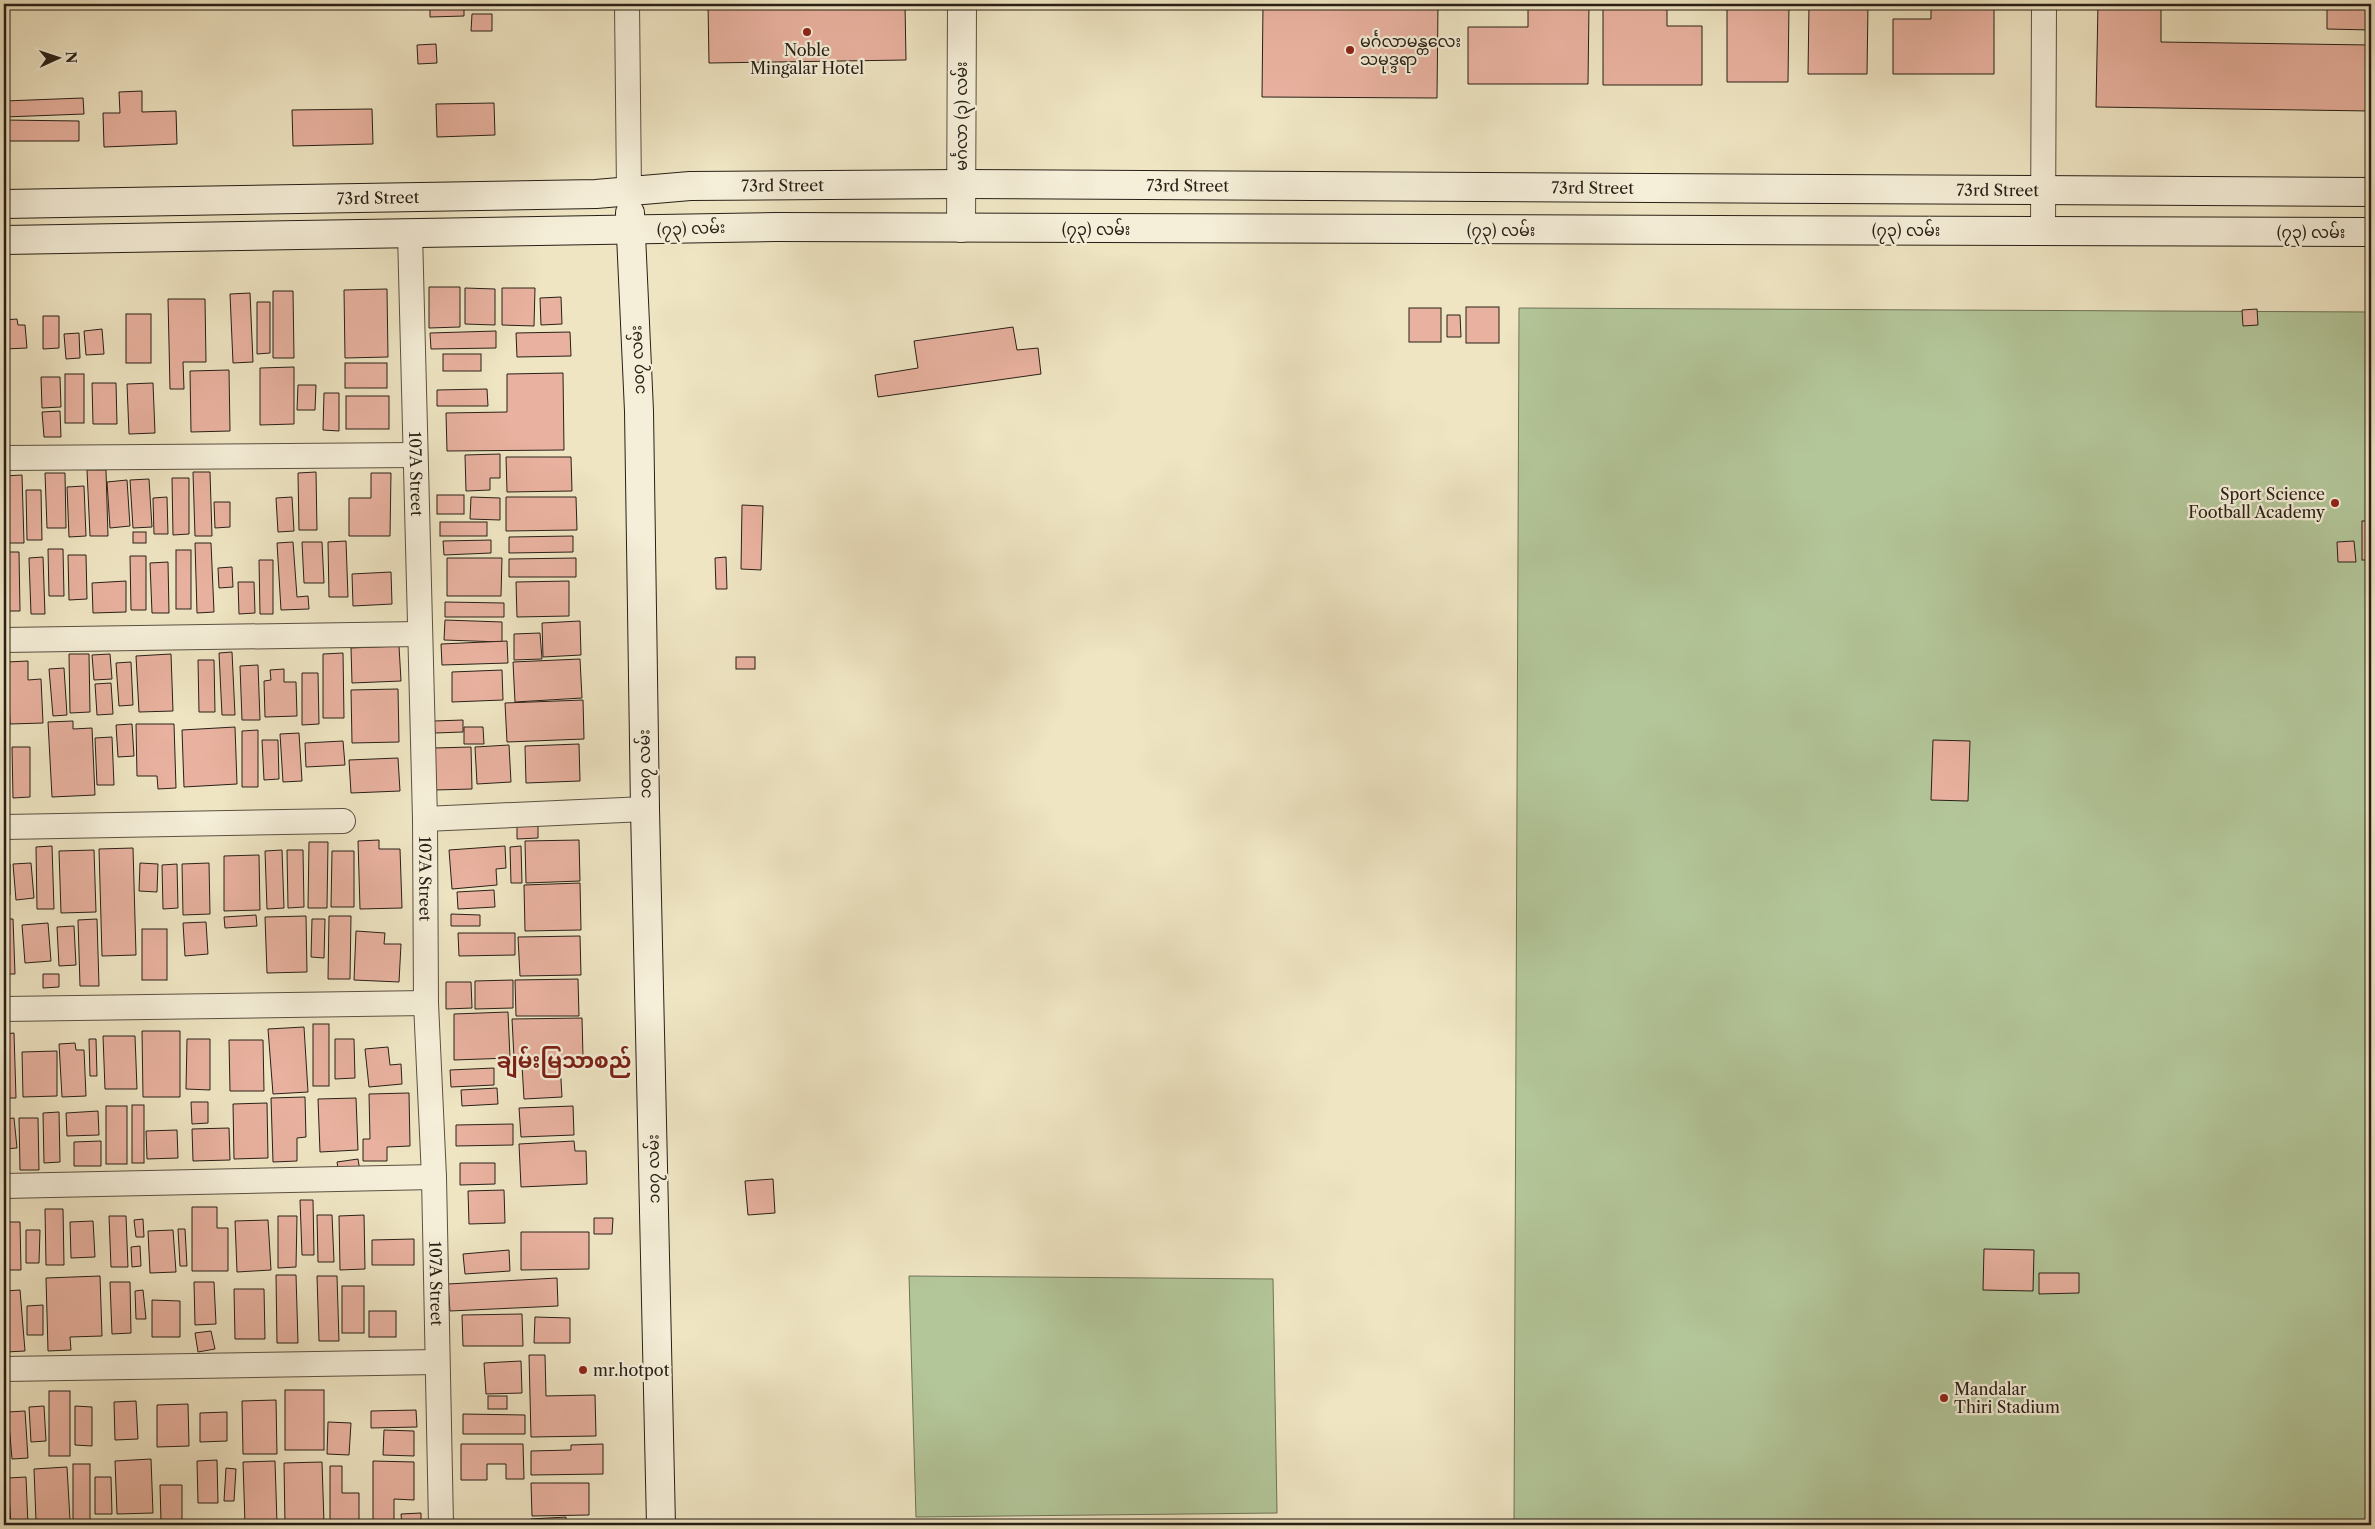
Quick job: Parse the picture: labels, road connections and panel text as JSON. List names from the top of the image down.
{
  "streets": {
    "main road": [
      "မင်္ဂလာ (၃) လမ်း",
      "73rd Street",
      "(၇၃) လမ်း",
      "၁၀၇ လမ်း"
    ],
    "street": ["107A Street"]
  },
  "crossings": [
    ["မင်္ဂလာ (၃) လမ်း", "73rd Street"],
    ["မင်္ဂလာ (၃) လမ်း", "(၇၃) လမ်း"],
    ["73rd Street", "၁၀၇ လမ်း"],
    ["(၇၃) လမ်း", "၁၀၇ လမ်း"]
  ],
  "districts": ["ချမ်းမြသာစည်"],
  "places": [
    "Noble Mingalar Hotel",
    "မင်္ဂလာမန္တလေး သမုဒ္ဒရာ",
    "Sport Science Football Academy",
    "mr.hotpot",
    "Mandalar Thiri Stadium"
  ],
  "north": "right"
}
